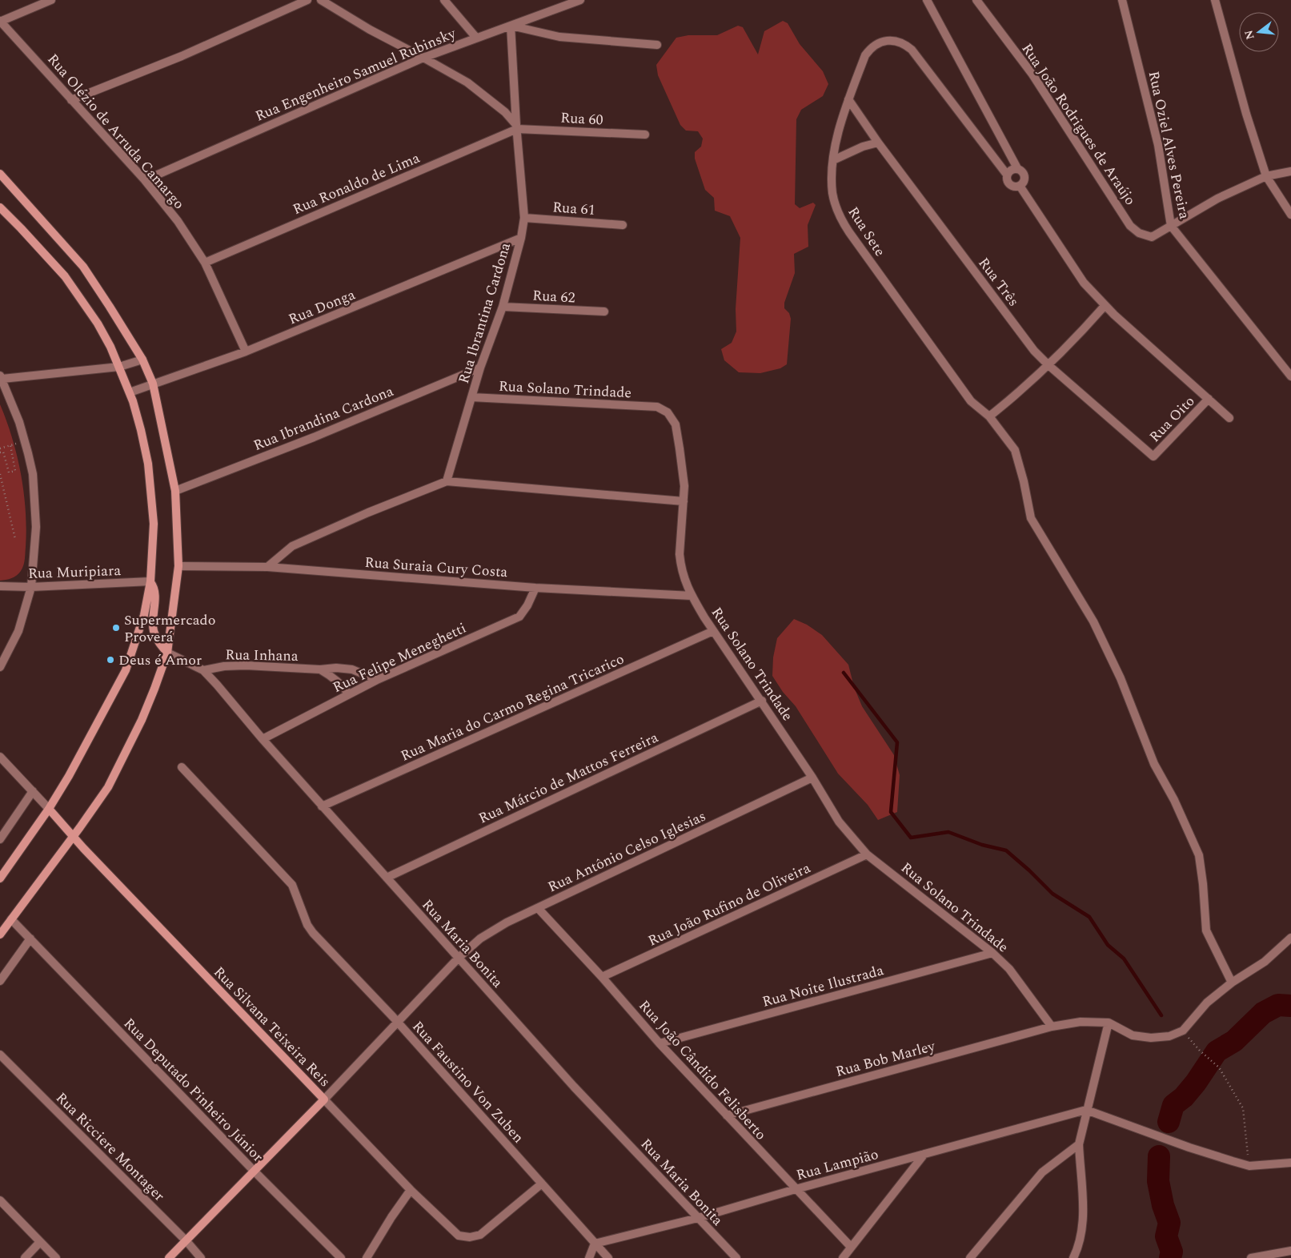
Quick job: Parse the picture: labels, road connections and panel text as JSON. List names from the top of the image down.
{
  "streets": {
    "main road": ["Rua Silvana Teixeira Reis"],
    "street": [
      "Rua Engenheiro Samuel Rubinsky",
      "Rua 60",
      "Rua João Rodrigues de Araújo",
      "Rua Olézio de Arruda Camargo",
      "Rua Oziel Alves Pereira",
      "Rua Ronaldo de Lima",
      "Rua 61",
      "Rua Sete",
      "Rua Três",
      "Rua 62",
      "Rua Donga",
      "Rua Ibrantina Cardona",
      "Rua Solano Trindade",
      "Rua Ibrandina Cardona",
      "Rua Oito",
      "Rua Suraia Cury Costa",
      "Rua Muripiara",
      "Rua Inhana",
      "Rua Felipe Meneghetti",
      "Rua Maria do Carmo Regina Tricarico",
      "Rua Márcio de Mattos Ferreira",
      "Rua Antônio Celso Iglesias",
      "Rua João Rufino de Oliveira",
      "Rua Maria Bonita",
      "Rua Noite Ilustrada",
      "Rua Bob Marley",
      "Rua João Cândido Felisberto",
      "Rua Faustino Von Zuben",
      "Rua Deputado Pinheiro Júnior",
      "Rua Ricciere Montager",
      "Rua Lampião"
    ]
  },
  "crossings": [
    ["Rua Engenheiro Samuel Rubinsky", "Rua Olézio de Arruda Camargo"],
    ["Rua Engenheiro Samuel Rubinsky", "Rua Ibrantina Cardona"],
    ["Rua 60", "Rua Ronaldo de Lima"],
    ["Rua 60", "Rua Ibrantina Cardona"],
    ["Rua João Rodrigues de Araújo", "Rua Oziel Alves Pereira"],
    ["Rua Olézio de Arruda Camargo", "Rua Ronaldo de Lima"],
    ["Rua Olézio de Arruda Camargo", "Rua Donga"],
    ["Rua Ronaldo de Lima", "Rua Ibrantina Cardona"],
    ["Rua 61", "Rua Ibrantina Cardona"],
    ["Rua Sete", "Rua Três"],
    ["Rua Três", "Rua Oito"],
    ["Rua 62", "Rua Ibrantina Cardona"],
    ["Rua Donga", "Rua Ibrantina Cardona"],
    ["Rua Ibrantina Cardona", "Rua Solano Trindade"],
    ["Rua Ibrantina Cardona", "Rua Ibrandina Cardona"],
    ["Rua Solano Trindade", "Rua Suraia Cury Costa"],
    ["Rua Solano Trindade", "Rua Maria do Carmo Regina Tricarico"],
    ["Rua Solano Trindade", "Rua Márcio de Mattos Ferreira"],
    ["Rua Solano Trindade", "Rua Antônio Celso Iglesias"],
    ["Rua Solano Trindade", "Rua João Rufino de Oliveira"],
    ["Rua Solano Trindade", "Rua Noite Ilustrada"],
    ["Rua Solano Trindade", "Rua Bob Marley"],
    ["Rua Suraia Cury Costa", "Rua Felipe Meneghetti"],
    ["Rua Inhana", "Rua Felipe Meneghetti"],
    ["Rua Inhana", "Rua Maria Bonita"],
    ["Rua Felipe Meneghetti", "Rua Maria Bonita"],
    ["Rua Maria do Carmo Regina Tricarico", "Rua Maria Bonita"],
    ["Rua Márcio de Mattos Ferreira", "Rua Maria Bonita"],
    ["Rua Antônio Celso Iglesias", "Rua Maria Bonita"],
    ["Rua Antônio Celso Iglesias", "Rua Silvana Teixeira Reis"],
    ["Rua Antônio Celso Iglesias", "Rua João Cândido Felisberto"],
    ["Rua Antônio Celso Iglesias", "Rua Faustino Von Zuben"],
    ["Rua João Rufino de Oliveira", "Rua João Cândido Felisberto"],
    ["Rua Maria Bonita", "Rua Lampião"],
    ["Rua Noite Ilustrada", "Rua João Cândido Felisberto"],
    ["Rua Silvana Teixeira Reis", "Rua Faustino Von Zuben"],
    ["Rua Bob Marley", "Rua João Cândido Felisberto"],
    ["Rua João Cândido Felisberto", "Rua Lampião"],
    ["Rua Faustino Von Zuben", "Rua Lampião"]
  ],
  "places": ["Supermercado Proverá", "Deus é Amor"],
  "north": "left"
}
